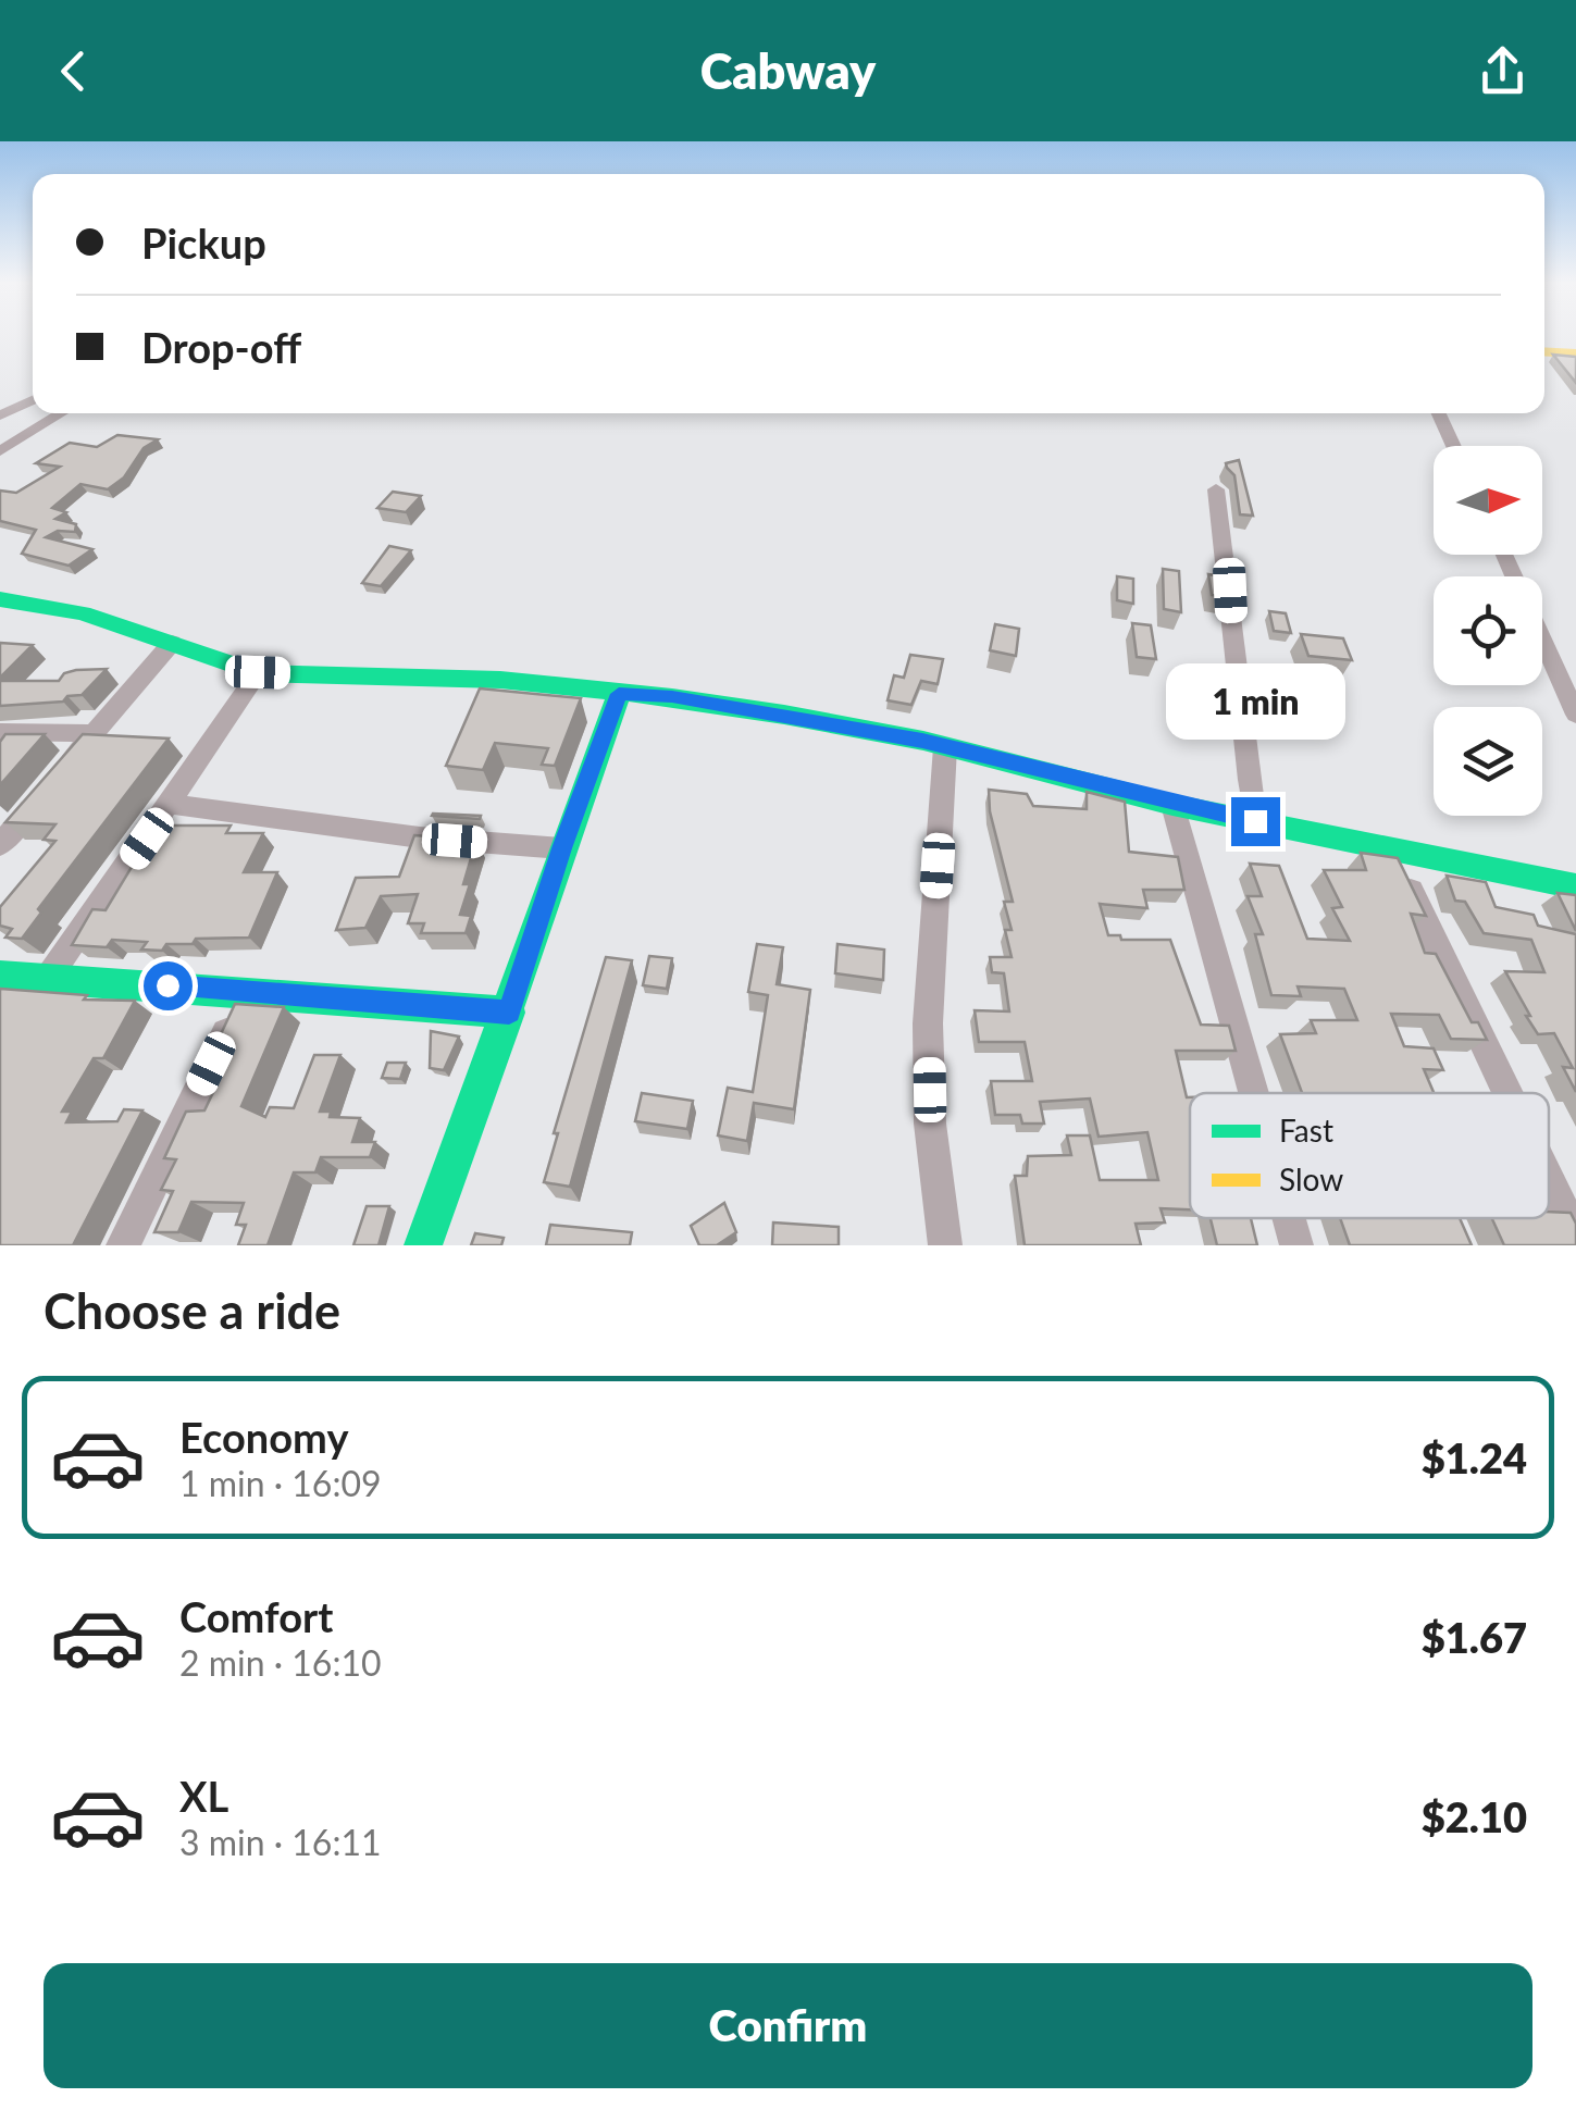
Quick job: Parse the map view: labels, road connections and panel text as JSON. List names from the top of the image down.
{
  "legend": ["Fast", "Slow"],
  "north": "right",
  "page": {
    "header": "Cabway",
    "banner": ["Pickup", "Drop-off"],
    "bubble": "1 min",
    "heading": "Choose a ride",
    "list": [
      {
        "name": "Economy",
        "note": "1 min · 16:09",
        "value": "$1.24"
      },
      {
        "name": "Comfort",
        "note": "2 min · 16:10",
        "value": "$1.67"
      },
      {
        "name": "XL",
        "note": "3 min · 16:11",
        "value": "$2.10"
      }
    ],
    "buttons": "Confirm"
  }
}
